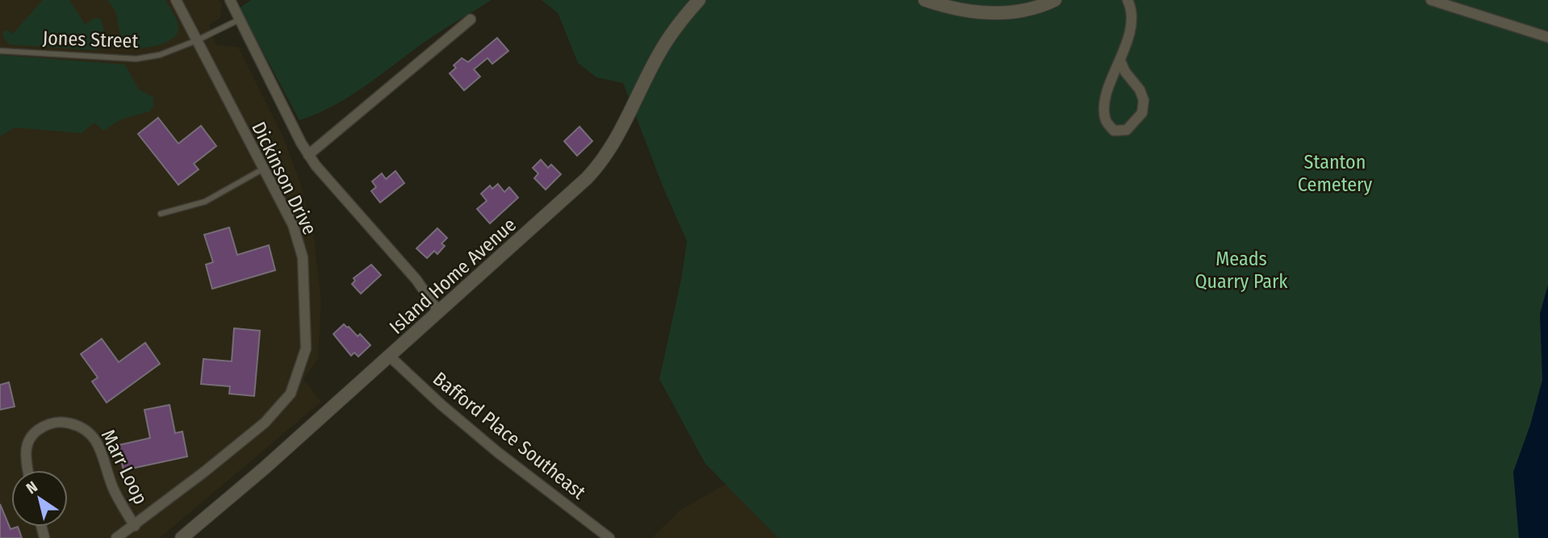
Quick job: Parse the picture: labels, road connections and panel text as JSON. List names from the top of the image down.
{
  "streets": {
    "street": [
      "Dickinson Drive",
      "Island Home Avenue",
      "Bafford Place Southeast",
      "Marr Loop"
    ],
    "lane": ["Jones Street"]
  },
  "crossings": [
    ["Jones Street", "Dickinson Drive"],
    ["Dickinson Drive", "Marr Loop"],
    ["Island Home Avenue", "Bafford Place Southeast"]
  ],
  "parks": ["Stanton Cemetery", "Meads Quarry Park"],
  "north": "top left"
}
